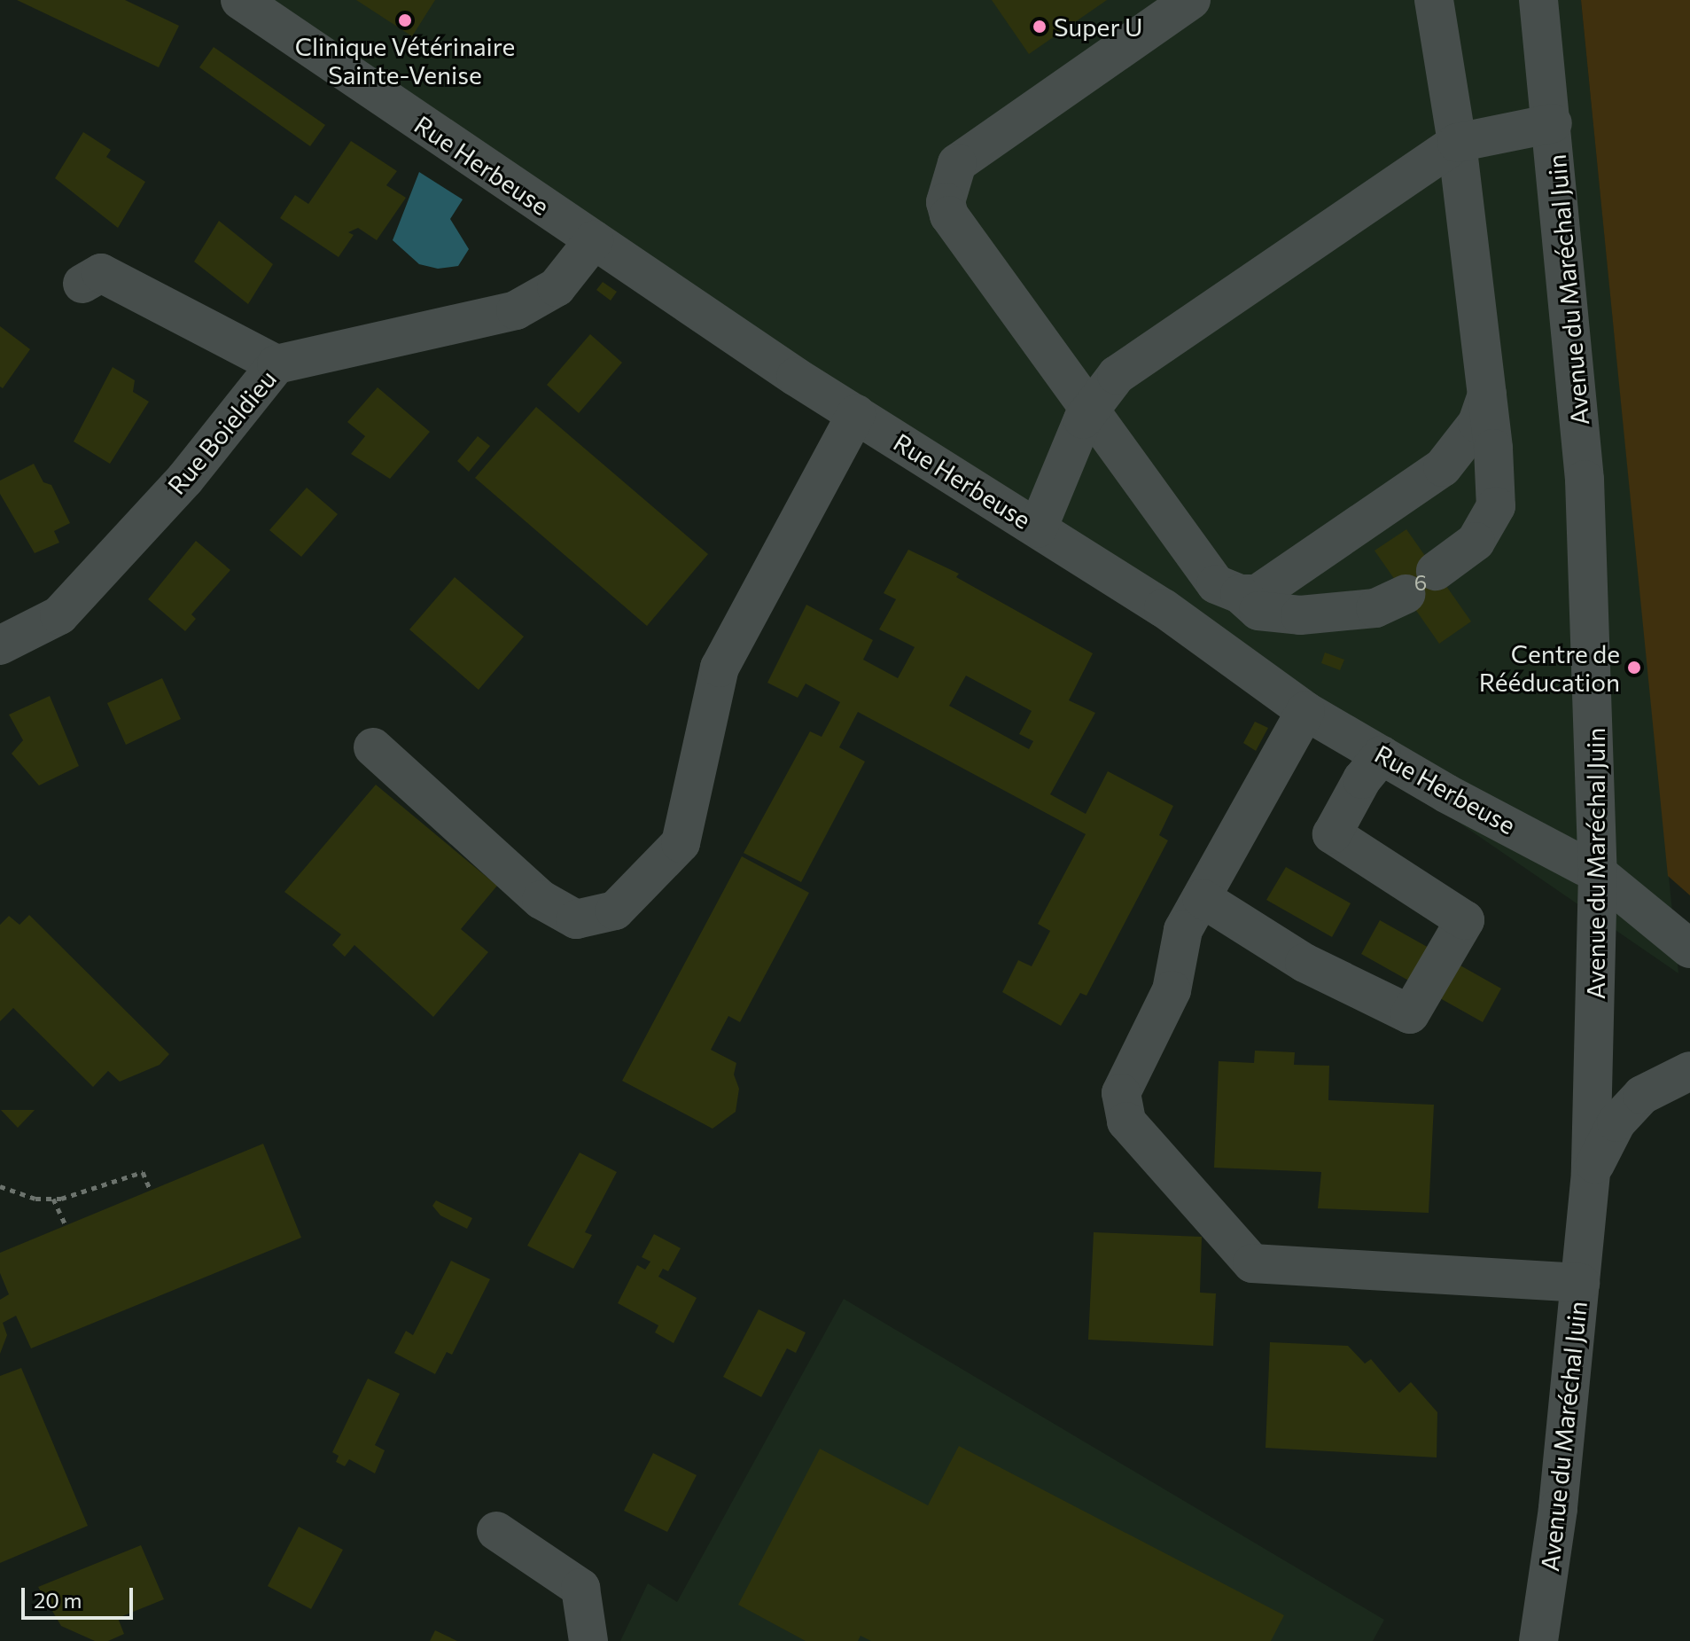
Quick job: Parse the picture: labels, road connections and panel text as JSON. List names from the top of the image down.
{
  "streets": {
    "street": ["Rue Herbeuse", "Avenue du Maréchal Juin", "Rue Boieldieu"]
  },
  "crossings": [
    ["Rue Herbeuse", "Avenue du Maréchal Juin"],
    ["Rue Herbeuse", "Rue Boieldieu"]
  ],
  "places": ["Clinique Vétérinaire Sainte-Venise", "Super U", "Centre de Rééducation"],
  "house_numbers": ["6"],
  "scale_bar": "20 m"
}
